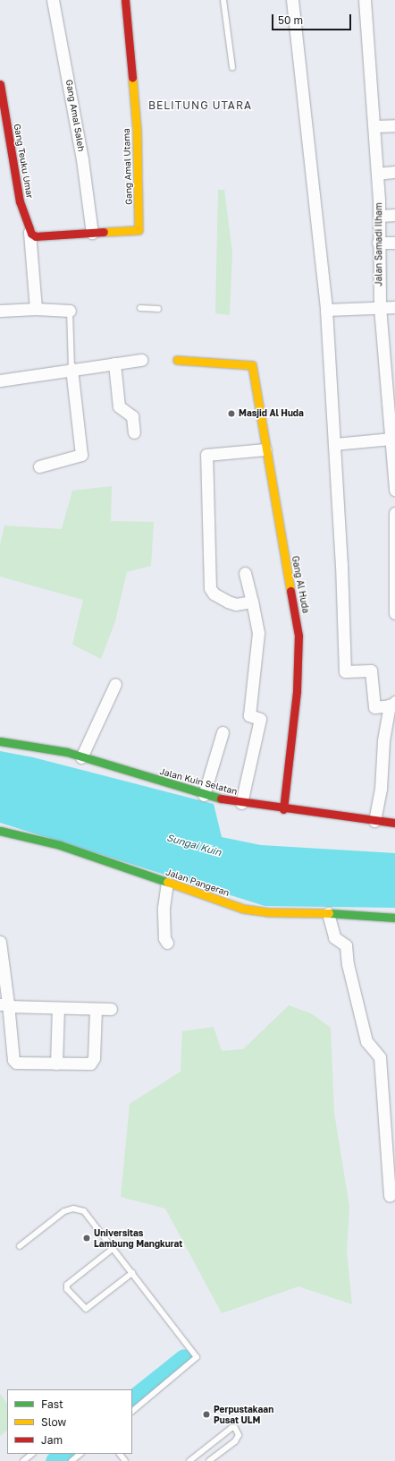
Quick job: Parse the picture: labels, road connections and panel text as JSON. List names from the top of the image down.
{
  "streets": {
    "street": [
      "Gang Amal Saleh",
      "Gang Teuku Umar",
      "Gang Amal Utama",
      "Jalan Samadi Ilham",
      "Gang Al Huda",
      "Jalan Kuin Selatan",
      "Jalan Pangeran"
    ]
  },
  "crossings": [
    ["Gang Amal Saleh", "Gang Amal Utama"],
    ["Gang Teuku Umar", "Gang Amal Utama"],
    ["Gang Al Huda", "Jalan Kuin Selatan"]
  ],
  "districts": ["BELITUNG UTARA"],
  "water": ["Sungai Kuin"],
  "places": ["Masjid Al Huda", "Universitas Lambung Mangkurat", "Perpustakaan Pusat ULM"],
  "legend": ["Fast", "Slow", "Jam"],
  "scale_bar": "50 m"
}
